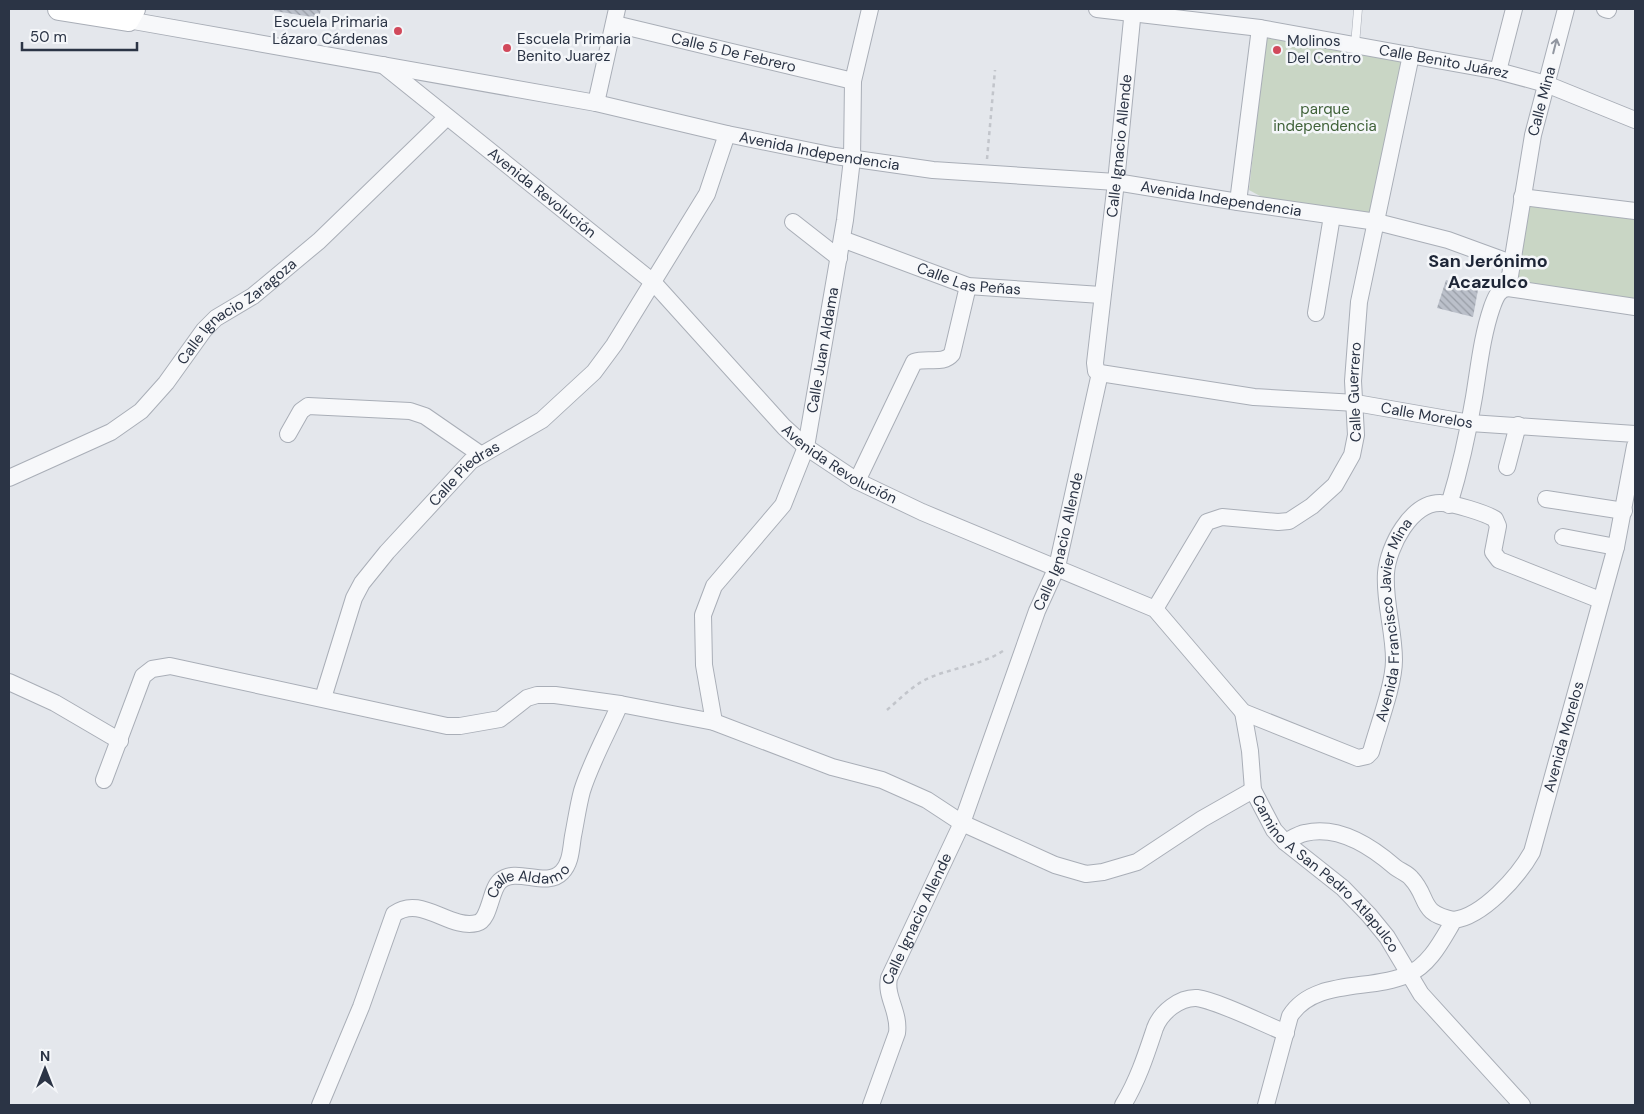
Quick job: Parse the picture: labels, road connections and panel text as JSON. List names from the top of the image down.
{
  "streets": {
    "street": [
      "Calle 5 De Febrero",
      "Calle Benito Juárez",
      "Calle Mina",
      "Calle Ignacio Allende",
      "Avenida Independencia",
      "Avenida Revolución",
      "Calle Las Peñas",
      "Calle Ignacio Zaragoza",
      "Calle Juan Aldama",
      "Calle Guerrero",
      "Calle Morelos",
      "Calle Piedras",
      "Avenida Francisco Javier Mina",
      "Avenida Morelos",
      "Camino A San Pedro Atlapulco",
      "Calle Aldamo"
    ]
  },
  "crossings": [
    ["Calle 5 De Febrero", "Calle Juan Aldama"],
    ["Calle Benito Juárez", "Calle Mina"],
    ["Calle Benito Juárez", "Calle Ignacio Allende"],
    ["Calle Benito Juárez", "Calle Guerrero"],
    ["Calle Ignacio Allende", "Avenida Independencia"],
    ["Calle Ignacio Allende", "Avenida Revolución"],
    ["Calle Ignacio Allende", "Calle Las Peñas"],
    ["Calle Ignacio Allende", "Calle Morelos"],
    ["Avenida Independencia", "Avenida Revolución"],
    ["Avenida Independencia", "Calle Juan Aldama"],
    ["Avenida Independencia", "Calle Guerrero"],
    ["Avenida Independencia", "Calle Piedras"],
    ["Avenida Revolución", "Calle Ignacio Zaragoza"],
    ["Avenida Revolución", "Calle Juan Aldama"],
    ["Avenida Revolución", "Calle Guerrero"],
    ["Avenida Revolución", "Calle Piedras"],
    ["Avenida Revolución", "Avenida Francisco Javier Mina"],
    ["Avenida Revolución", "Camino A San Pedro Atlapulco"],
    ["Calle Las Peñas", "Calle Juan Aldama"],
    ["Calle Guerrero", "Calle Morelos"],
    ["Avenida Francisco Javier Mina", "Avenida Morelos"]
  ],
  "districts": ["San Jerónimo Acazulco"],
  "parks": ["parque independencia"],
  "places": ["Escuela Primaria Lázaro Cárdenas", "Escuela Primaria Benito Juarez", "Molinos Del Centro"],
  "scale_bar": "50 m",
  "north": "top"
}
